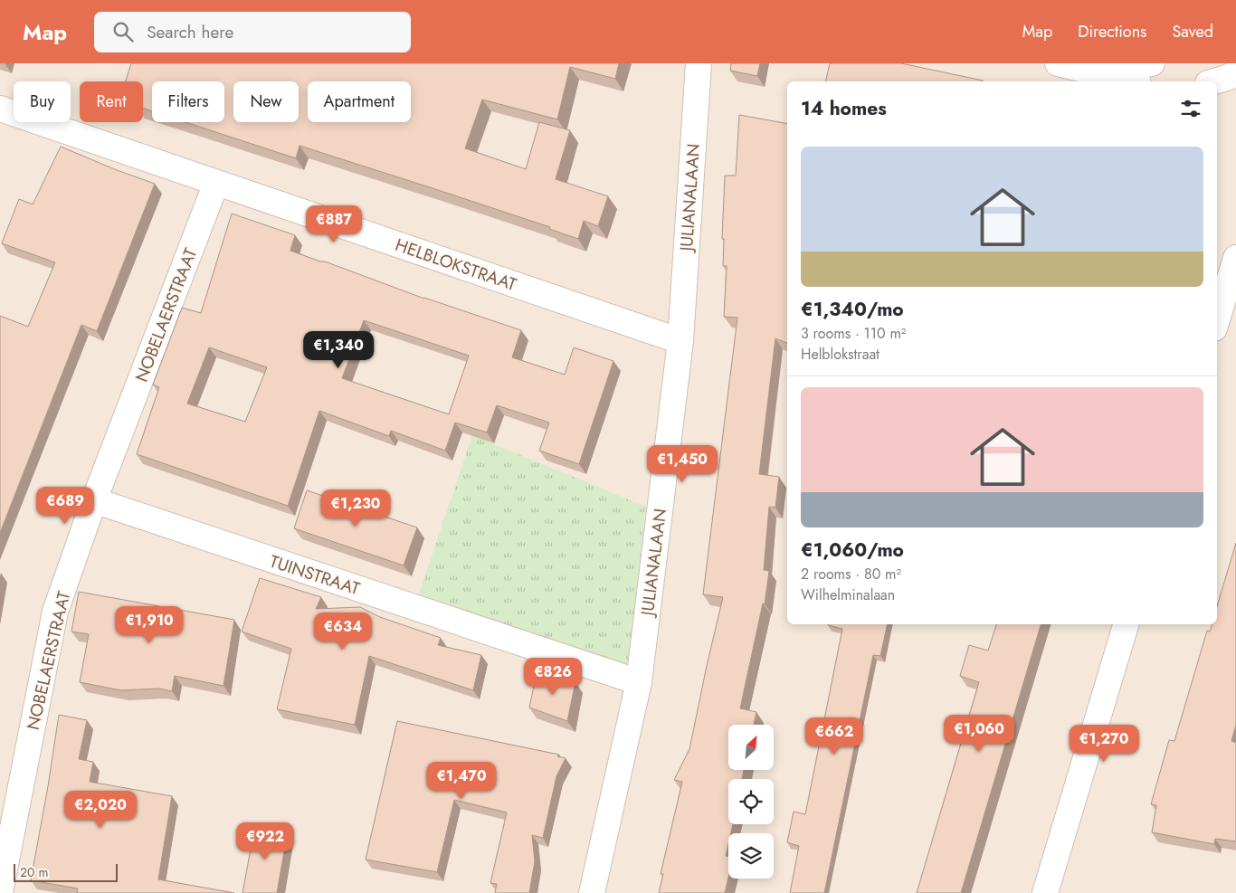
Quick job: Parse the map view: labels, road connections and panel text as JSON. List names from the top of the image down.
{
  "streets": {
    "street": [
      "JULIANALAAN",
      "HELBLOKSTRAAT",
      "NOBELAERSTRAAT",
      "TUINSTRAAT"
    ]
  },
  "crossings": [
    ["JULIANALAAN", "HELBLOKSTRAAT"],
    ["JULIANALAAN", "TUINSTRAAT"],
    ["HELBLOKSTRAAT", "NOBELAERSTRAAT"],
    ["NOBELAERSTRAAT", "TUINSTRAAT"]
  ],
  "scale_bar": "20 m",
  "north": "top right",
  "page": {
    "header": "Map",
    "search": "Search here",
    "nav": ["Map", "Directions", "Saved"],
    "chip": [
      "Buy",
      "Rent",
      "Filters",
      "New",
      "Apartment"
    ],
    "heading": "14 homes",
    "list": [
      {
        "name": "€1,340/mo",
        "note": "3 rooms · 110 m² · Helblokstraat"
      },
      {
        "name": "€1,060/mo",
        "note": "2 rooms · 80 m² · Wilhelminalaan"
      }
    ],
    "price": [
      "€887",
      "€1,340",
      "€1,450",
      "€689",
      "€1,230",
      "€1,910",
      "€634",
      "€826",
      "€1,060",
      "€662",
      "€1,270",
      "€1,470",
      "€2,020",
      "€922"
    ],
    "scale": "20 m"
  }
}
